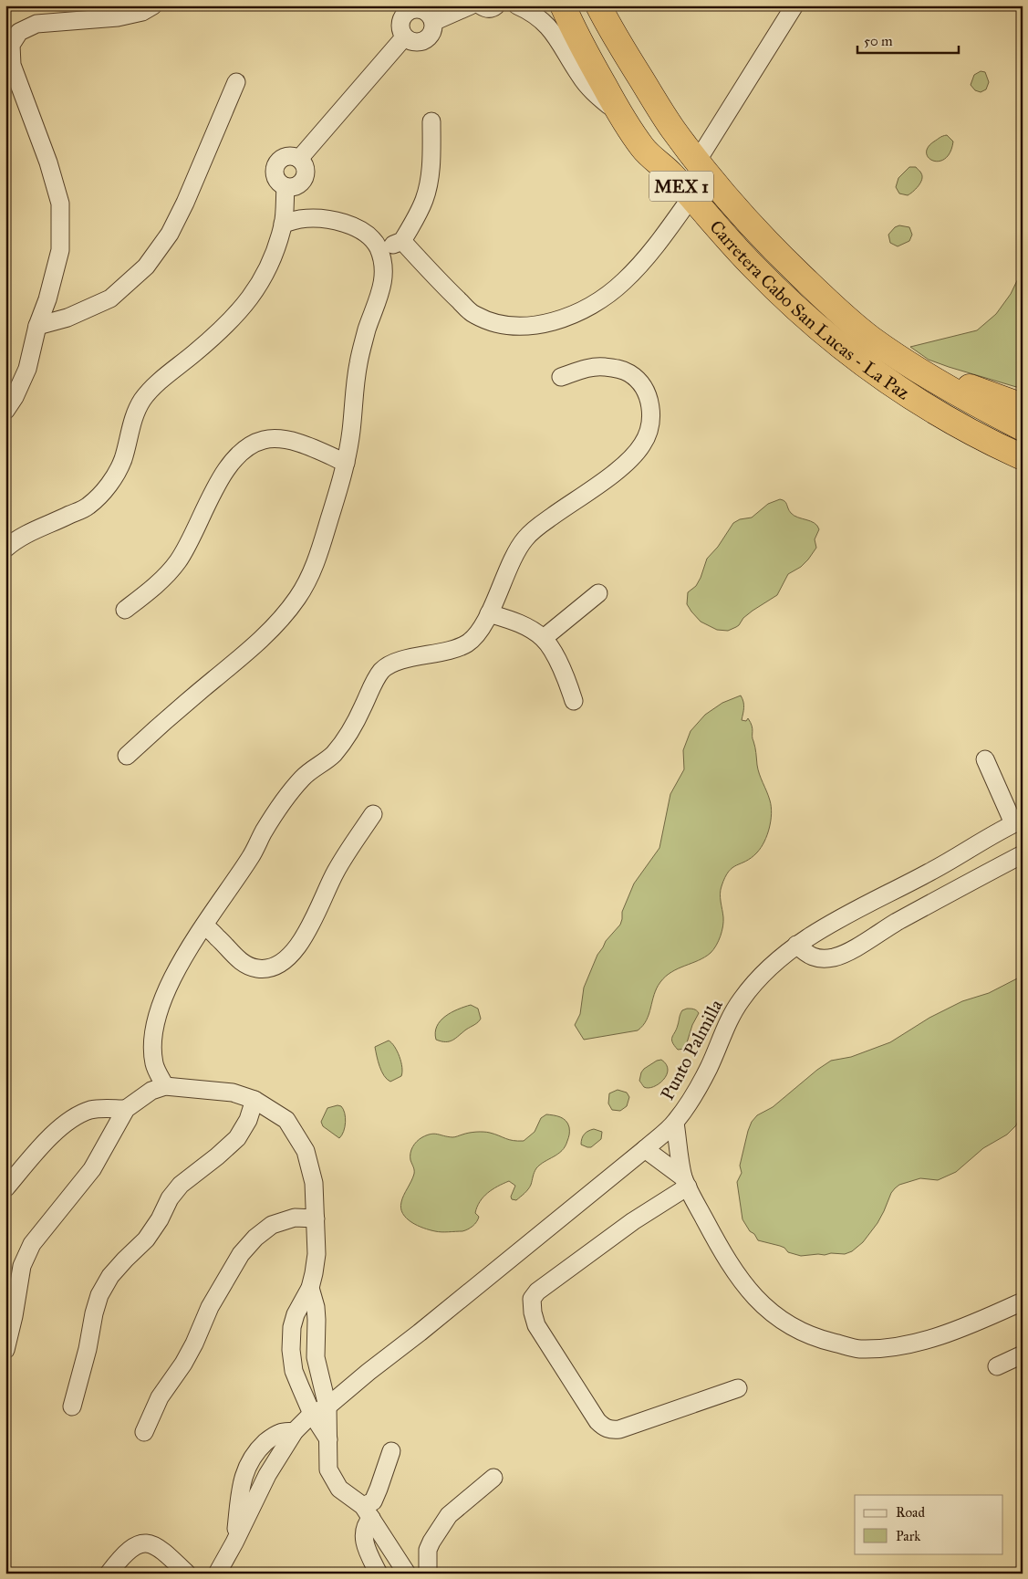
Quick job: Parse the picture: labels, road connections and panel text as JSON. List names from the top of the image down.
{
  "streets": {
    "highway": ["MEX 1", "Carretera Cabo San Lucas - La Paz"],
    "street": ["Punto Palmilla"]
  },
  "legend": ["Road", "Park"],
  "scale_bar": "50 m"
}
